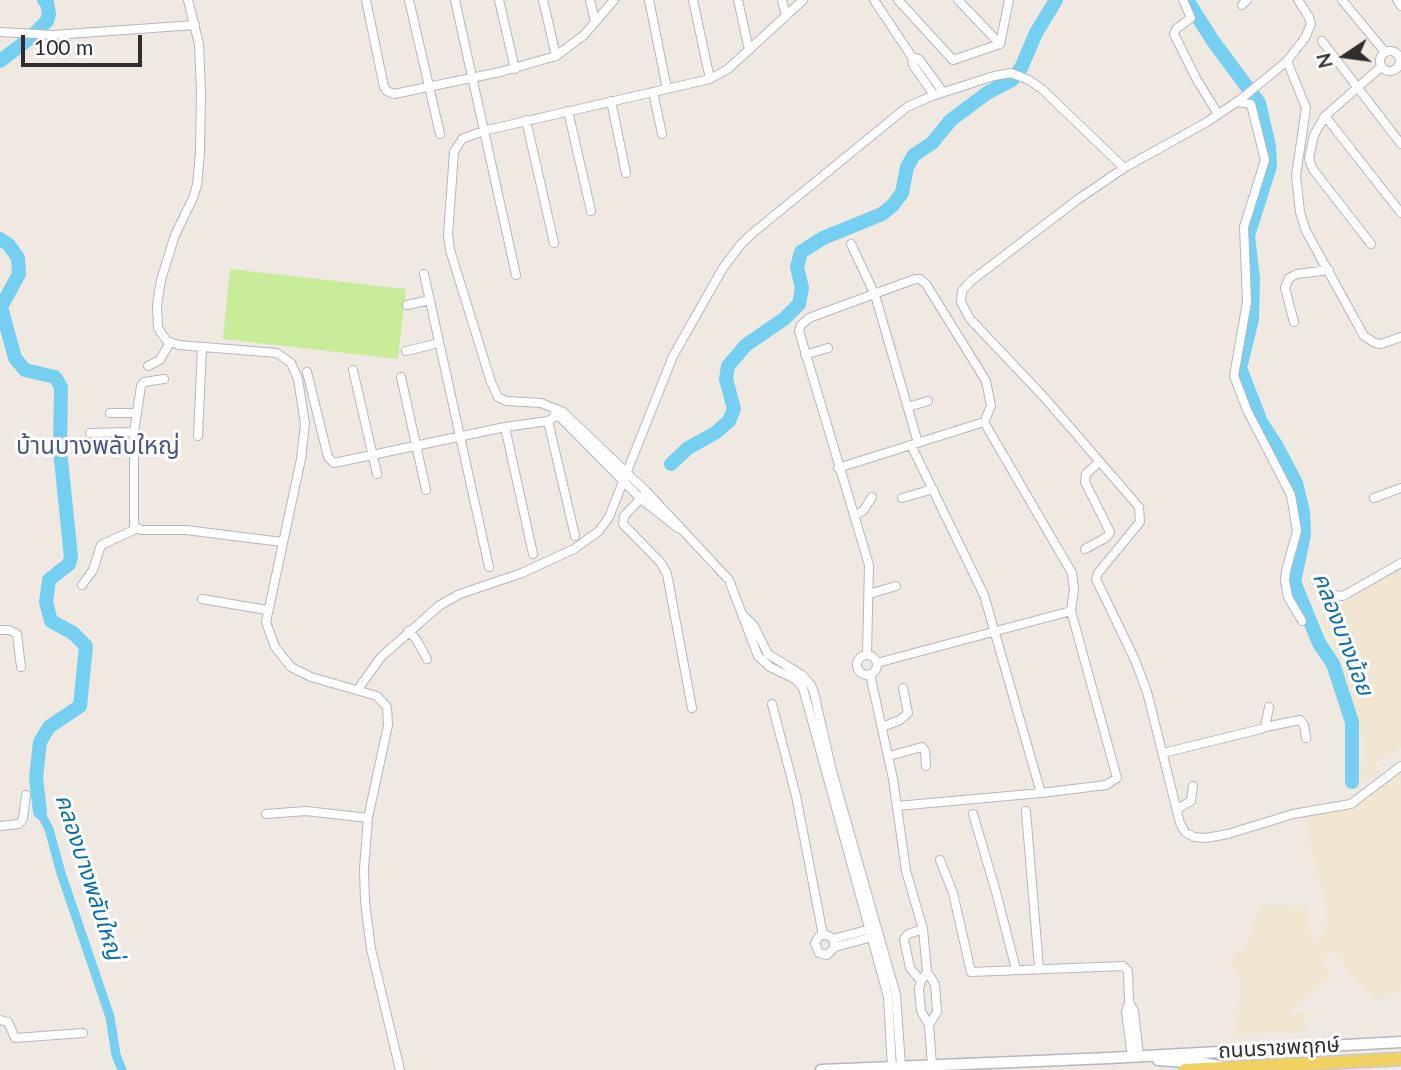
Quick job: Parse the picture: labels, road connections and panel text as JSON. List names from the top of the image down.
{
  "streets": {
    "main road": ["ถนนราชพฤกษ์"]
  },
  "districts": ["บ้านบางพลับใหญ่"],
  "water": ["คลองบางน้อย", "คลองบางพลับใหญ่"],
  "scale_bar": "100 m",
  "north": "left"
}
